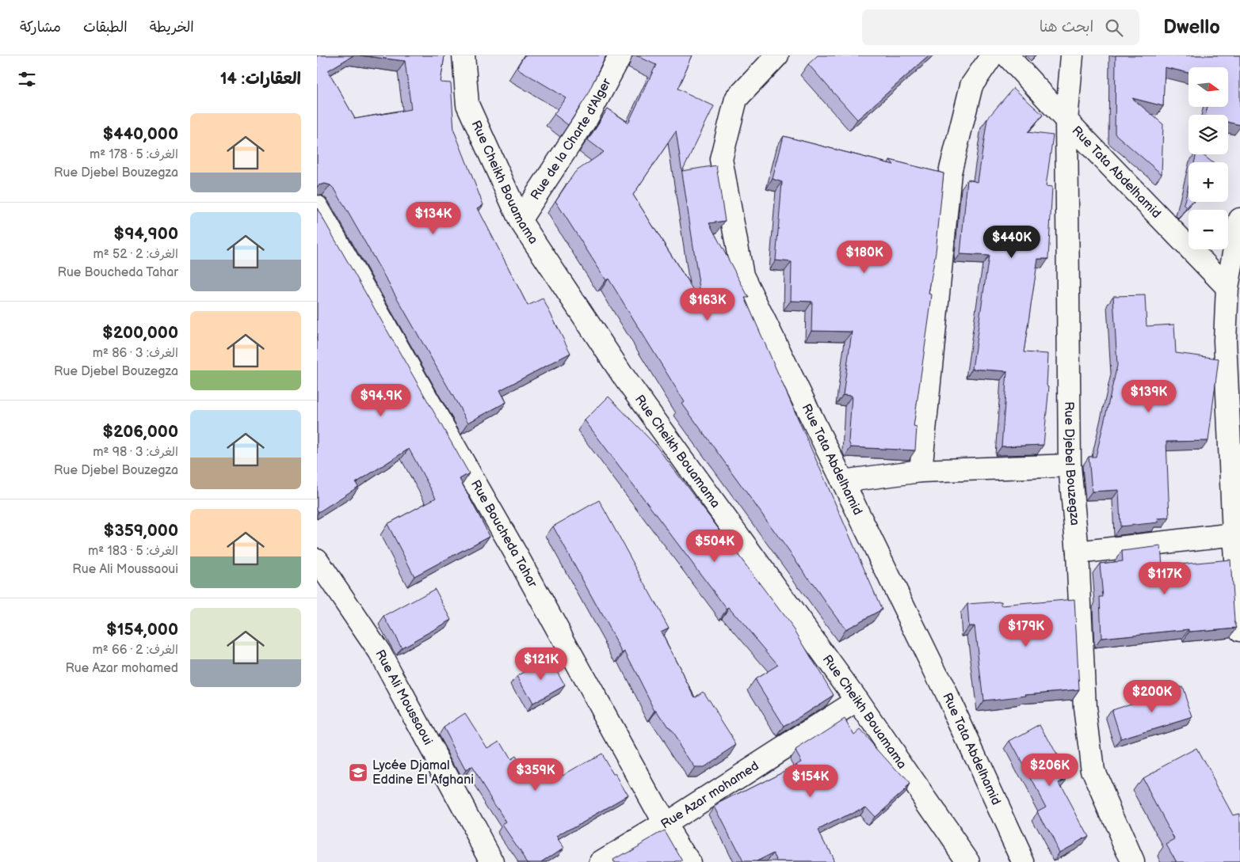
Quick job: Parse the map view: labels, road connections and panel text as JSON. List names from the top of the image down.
{
  "streets": {
    "street": [
      "Rue de la Charte d'Alger",
      "Rue Tata Abdelhamid",
      "Rue Cheikh Bouamama",
      "Rue Djebel Bouzegza",
      "Rue Boucheda Tahar",
      "Rue Ali Moussaoui",
      "Rue Azar mohamed"
    ]
  },
  "crossings": [
    ["Rue de la Charte d'Alger", "Rue Cheikh Bouamama"],
    ["Rue Tata Abdelhamid", "Rue Djebel Bouzegza"],
    ["Rue Cheikh Bouamama", "Rue Azar mohamed"],
    ["Rue Boucheda Tahar", "Rue Azar mohamed"]
  ],
  "places": {
    "school or university": ["Lycée Djamal Eddine El Afghani"]
  },
  "north": "right",
  "page": {
    "header": "Dwello",
    "search": "ابحث هنا",
    "nav": ["الخريطة", "الطبقات", "مشاركة"],
    "heading": "العقارات: 14",
    "map_buttons": ["+", "−"],
    "list": [
      {
        "name": "$440,000",
        "note": "الغرف: 5 · 178 m² · Rue Djebel Bouzegza"
      },
      {
        "name": "$94,900",
        "note": "الغرف: 2 · 52 m² · Rue Boucheda Tahar"
      },
      {
        "name": "$200,000",
        "note": "الغرف: 3 · 86 m² · Rue Djebel Bouzegza"
      },
      {
        "name": "$206,000",
        "note": "الغرف: 3 · 98 m² · Rue Djebel Bouzegza"
      },
      {
        "name": "$359,000",
        "note": "الغرف: 5 · 183 m² · Rue Ali Moussaoui"
      },
      {
        "name": "$154,000",
        "note": "الغرف: 2 · 66 m² · Rue Azar mohamed"
      }
    ],
    "price": [
      "$134K",
      "$440K",
      "$180K",
      "$163K",
      "$139K",
      "$94.9K",
      "$504K",
      "$117K",
      "$179K",
      "$121K",
      "$200K",
      "$206K",
      "$359K",
      "$154K"
    ]
  }
}
